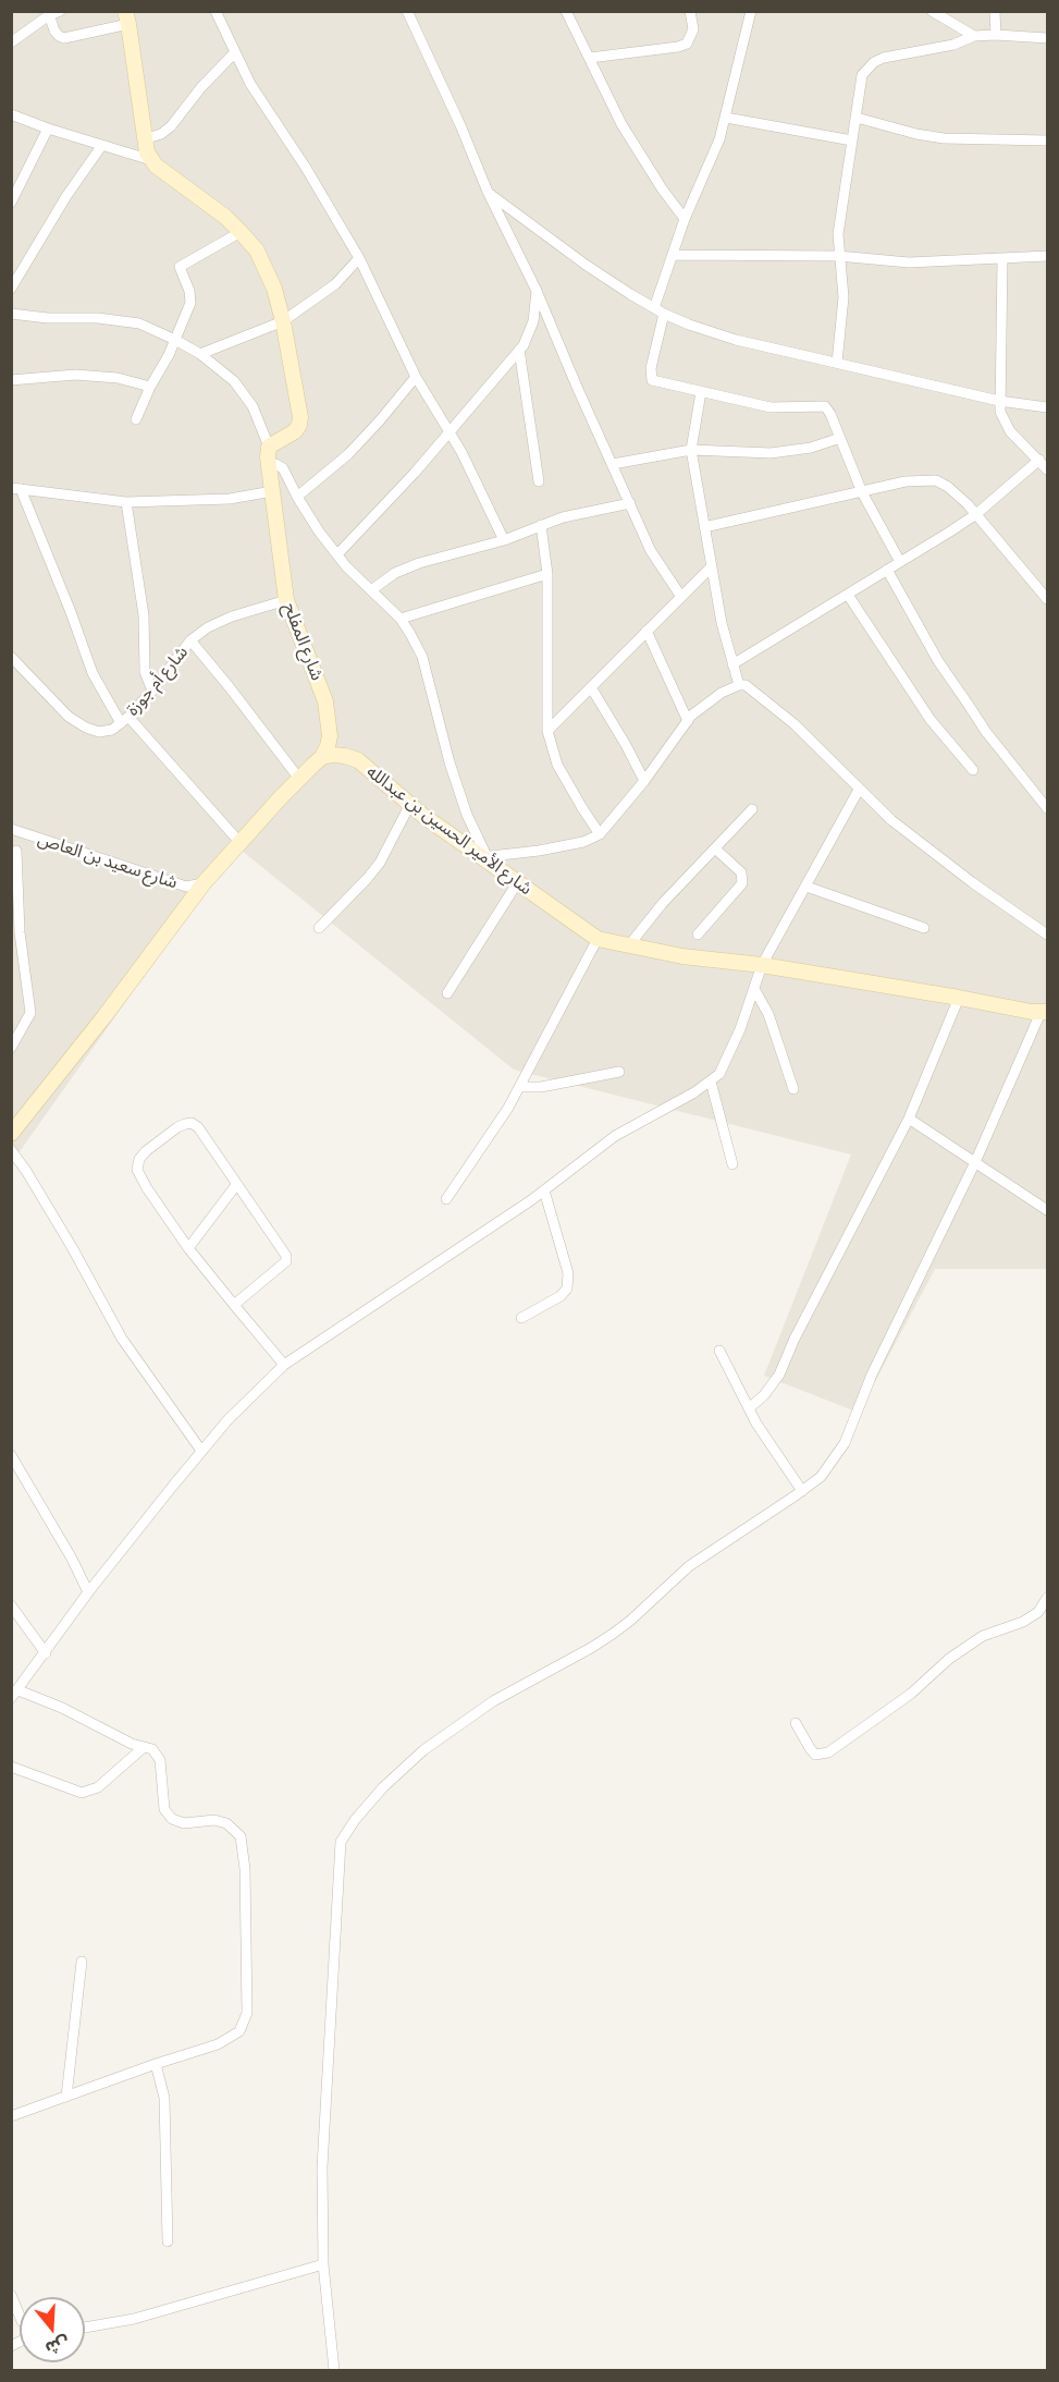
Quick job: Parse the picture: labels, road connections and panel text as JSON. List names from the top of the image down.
{
  "streets": {
    "street": [
      "شارع المفلح",
      "شارع أم جوزة",
      "شارع الأمير الحسين بن عبدالله",
      "شارع سعيد بن العاص"
    ]
  },
  "crossings": [
    ["شارع المفلح", "شارع أم جوزة"],
    ["شارع المفلح", "شارع الأمير الحسين بن عبدالله"]
  ],
  "north": "bottom"
}
